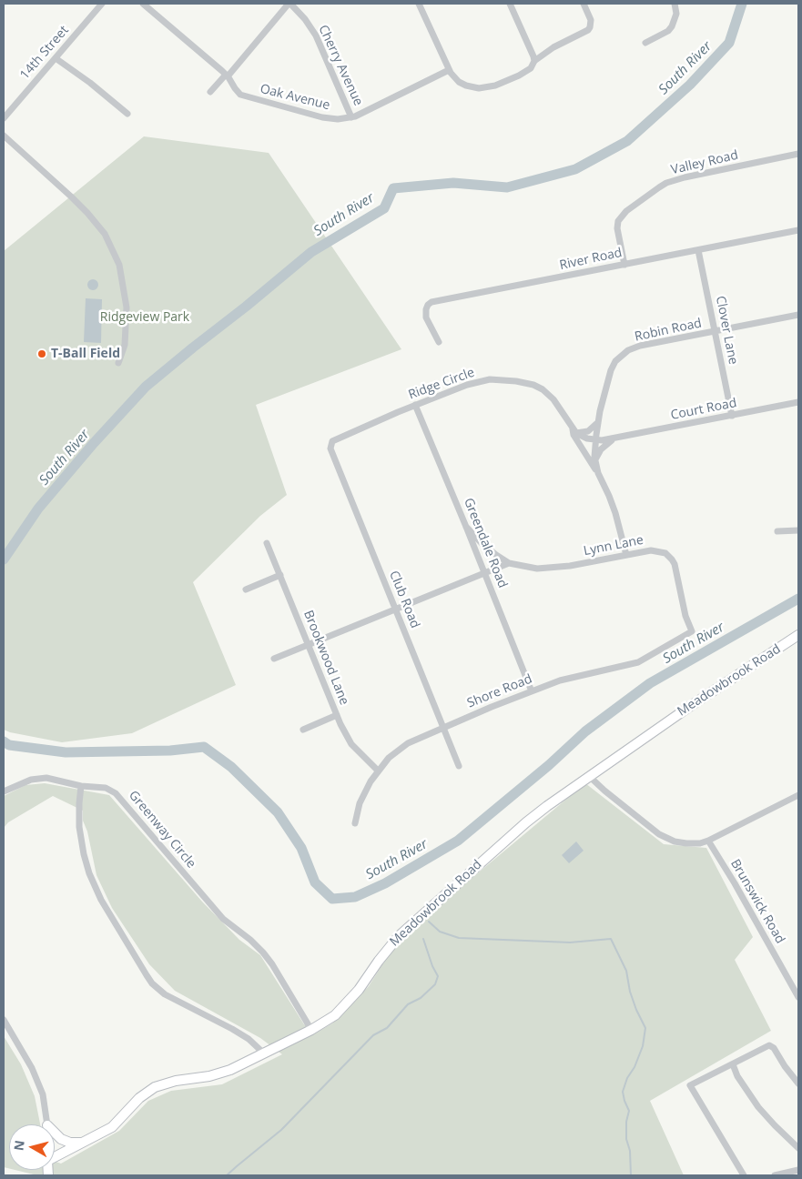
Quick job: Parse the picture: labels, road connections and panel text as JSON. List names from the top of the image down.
{
  "streets": {
    "street": [
      "14th Street",
      "Cherry Avenue",
      "Oak Avenue",
      "Valley Road",
      "River Road",
      "Robin Road",
      "Clover Lane",
      "Ridge Circle",
      "Court Road",
      "Greendale Road",
      "Lynn Lane",
      "Club Road",
      "Brookwood Lane",
      "Meadowbrook Road",
      "Shore Road",
      "Greenway Circle",
      "Brunswick Road"
    ]
  },
  "crossings": [
    ["Cherry Avenue", "Oak Avenue"],
    ["Valley Road", "River Road"],
    ["River Road", "Clover Lane"],
    ["Robin Road", "Clover Lane"],
    ["Robin Road", "Ridge Circle"],
    ["Robin Road", "Court Road"],
    ["Clover Lane", "Court Road"],
    ["Ridge Circle", "Court Road"],
    ["Ridge Circle", "Greendale Road"],
    ["Ridge Circle", "Lynn Lane"],
    ["Ridge Circle", "Club Road"],
    ["Greendale Road", "Lynn Lane"],
    ["Greendale Road", "Shore Road"],
    ["Lynn Lane", "Shore Road"],
    ["Club Road", "Shore Road"],
    ["Brookwood Lane", "Shore Road"],
    ["Meadowbrook Road", "Greenway Circle"]
  ],
  "water": ["South River"],
  "parks": ["Ridgeview Park"],
  "places": ["T-Ball Field"],
  "north": "left"
}
